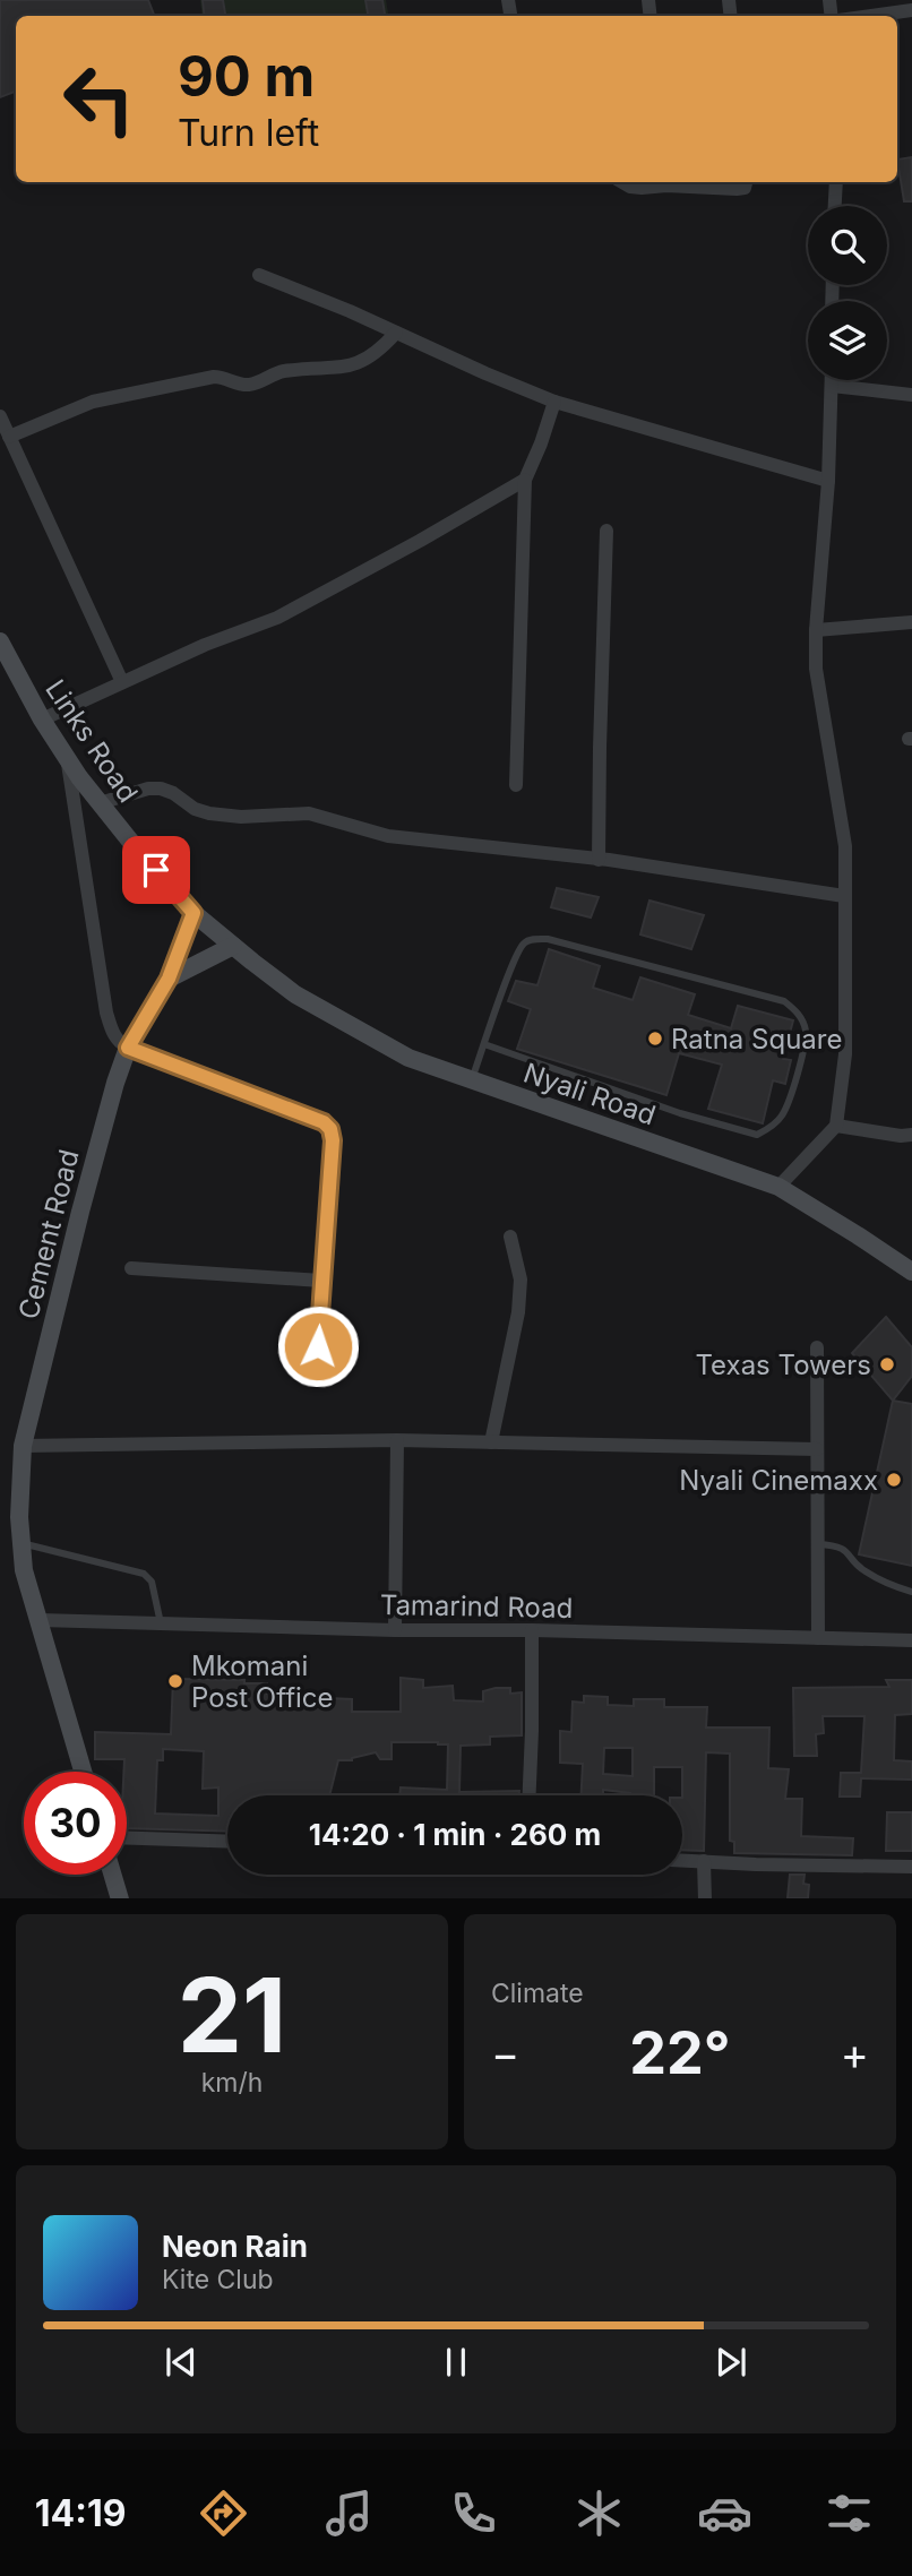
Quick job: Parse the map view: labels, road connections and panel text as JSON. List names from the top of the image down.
{
  "streets": {
    "main road": ["Links Road", "Nyali Road", "Cement Road"],
    "street": ["Tamarind Road"]
  },
  "crossings": [
    ["Links Road", "Nyali Road"],
    ["Links Road", "Cement Road"],
    ["Cement Road", "Tamarind Road"]
  ],
  "places": [
    "Ratna Square",
    "Texas Towers",
    "Nyali Cinemaxx",
    "Mkomani Post Office"
  ],
  "page": {
    "turn": ["90 m", "Turn left"],
    "limit": "30",
    "trip": "14:20 · 1 min · 260 m",
    "tile": [
      ["21", "km/h"],
      "Climate"
    ],
    "heat": ["−", "22°", "+"],
    "song": ["Neon Rain", "Kite Club"],
    "tabs": "14:19"
  }
}
